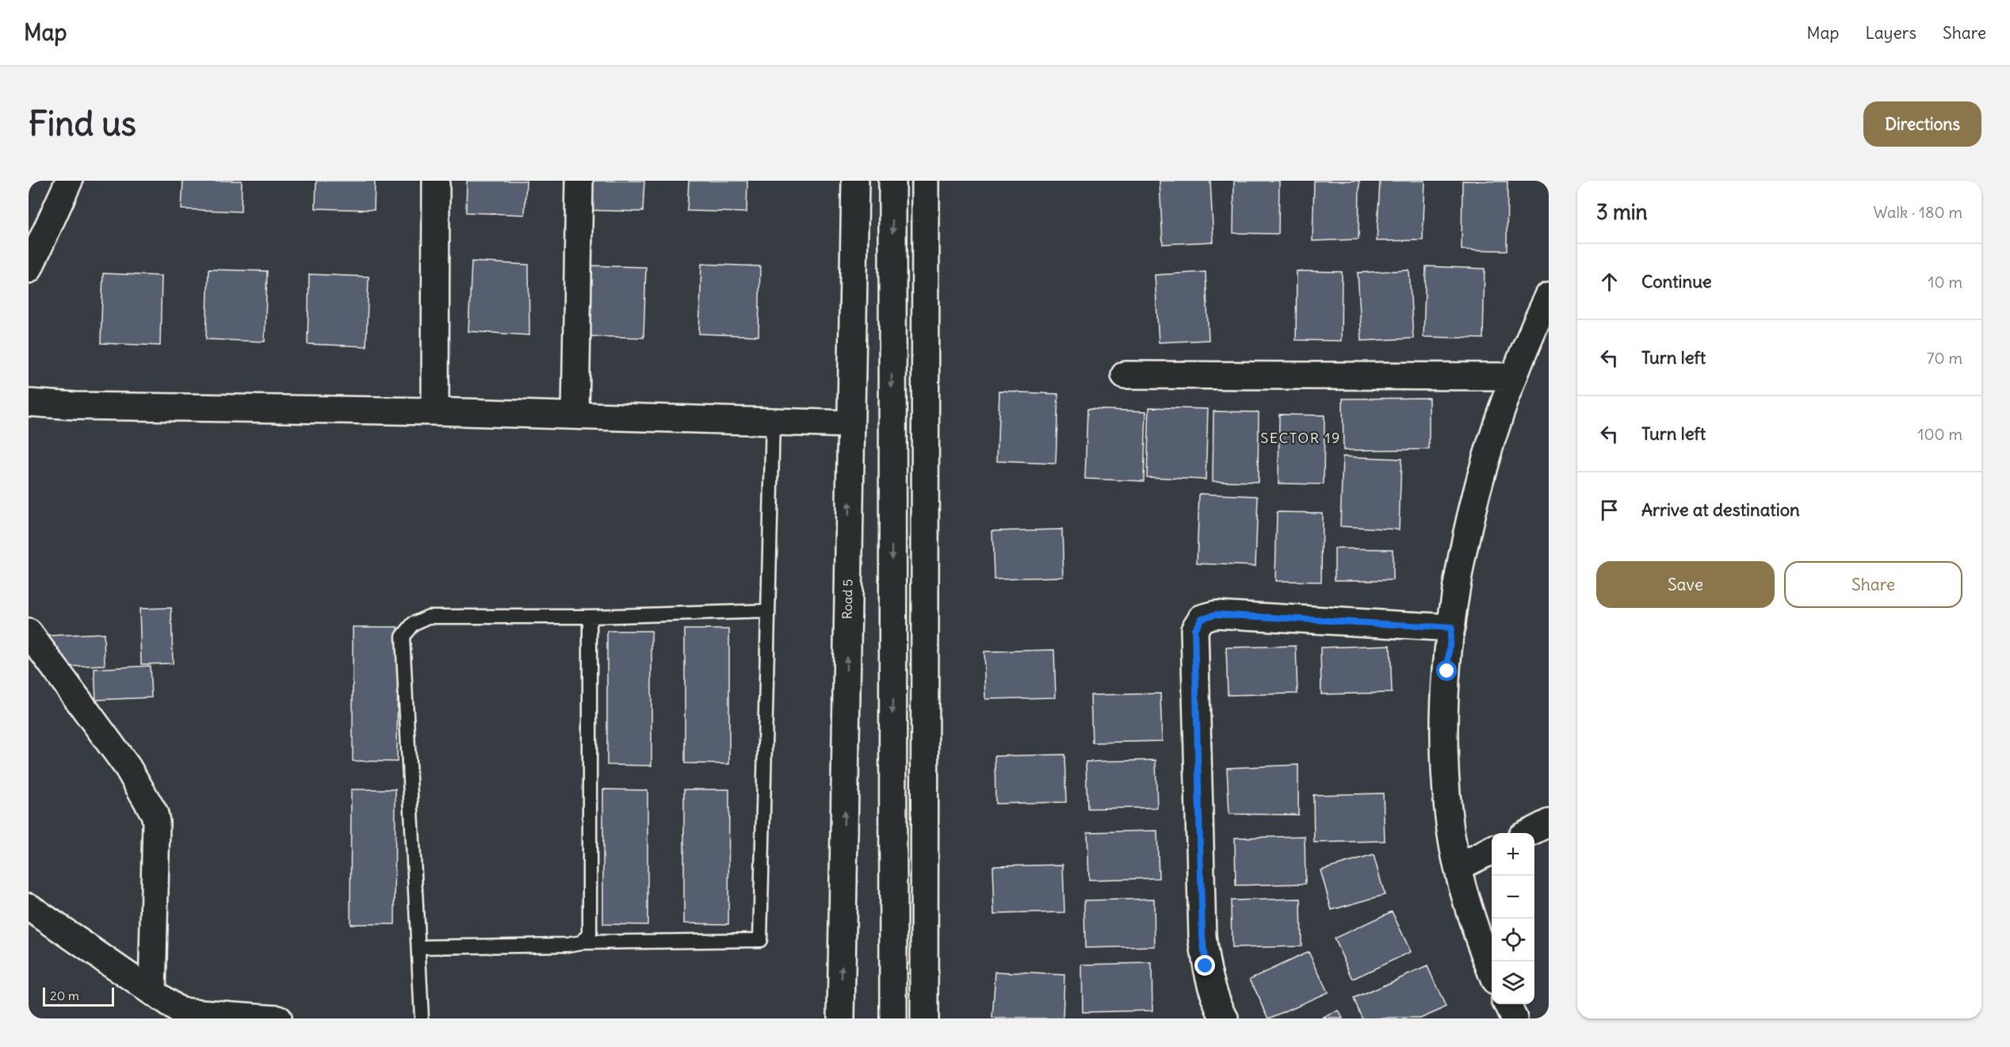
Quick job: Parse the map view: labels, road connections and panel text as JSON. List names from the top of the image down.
{
  "streets": {
    "street": ["Road 5"]
  },
  "districts": ["SECTOR 19"],
  "scale_bar": "20 m",
  "page": {
    "header": "Map",
    "nav": ["Map", "Layers", "Share"],
    "buttons": [
      "Directions",
      ["Save", "Share"]
    ],
    "title": "Find us",
    "heading": ["3 min", "Walk · 180 m"],
    "list": [
      ["Continue", "10 m"],
      ["Turn left", "70 m"],
      ["Turn left", "100 m"],
      "Arrive at destination"
    ],
    "map_buttons": ["+", "−"],
    "scale": "20 m"
  }
}
